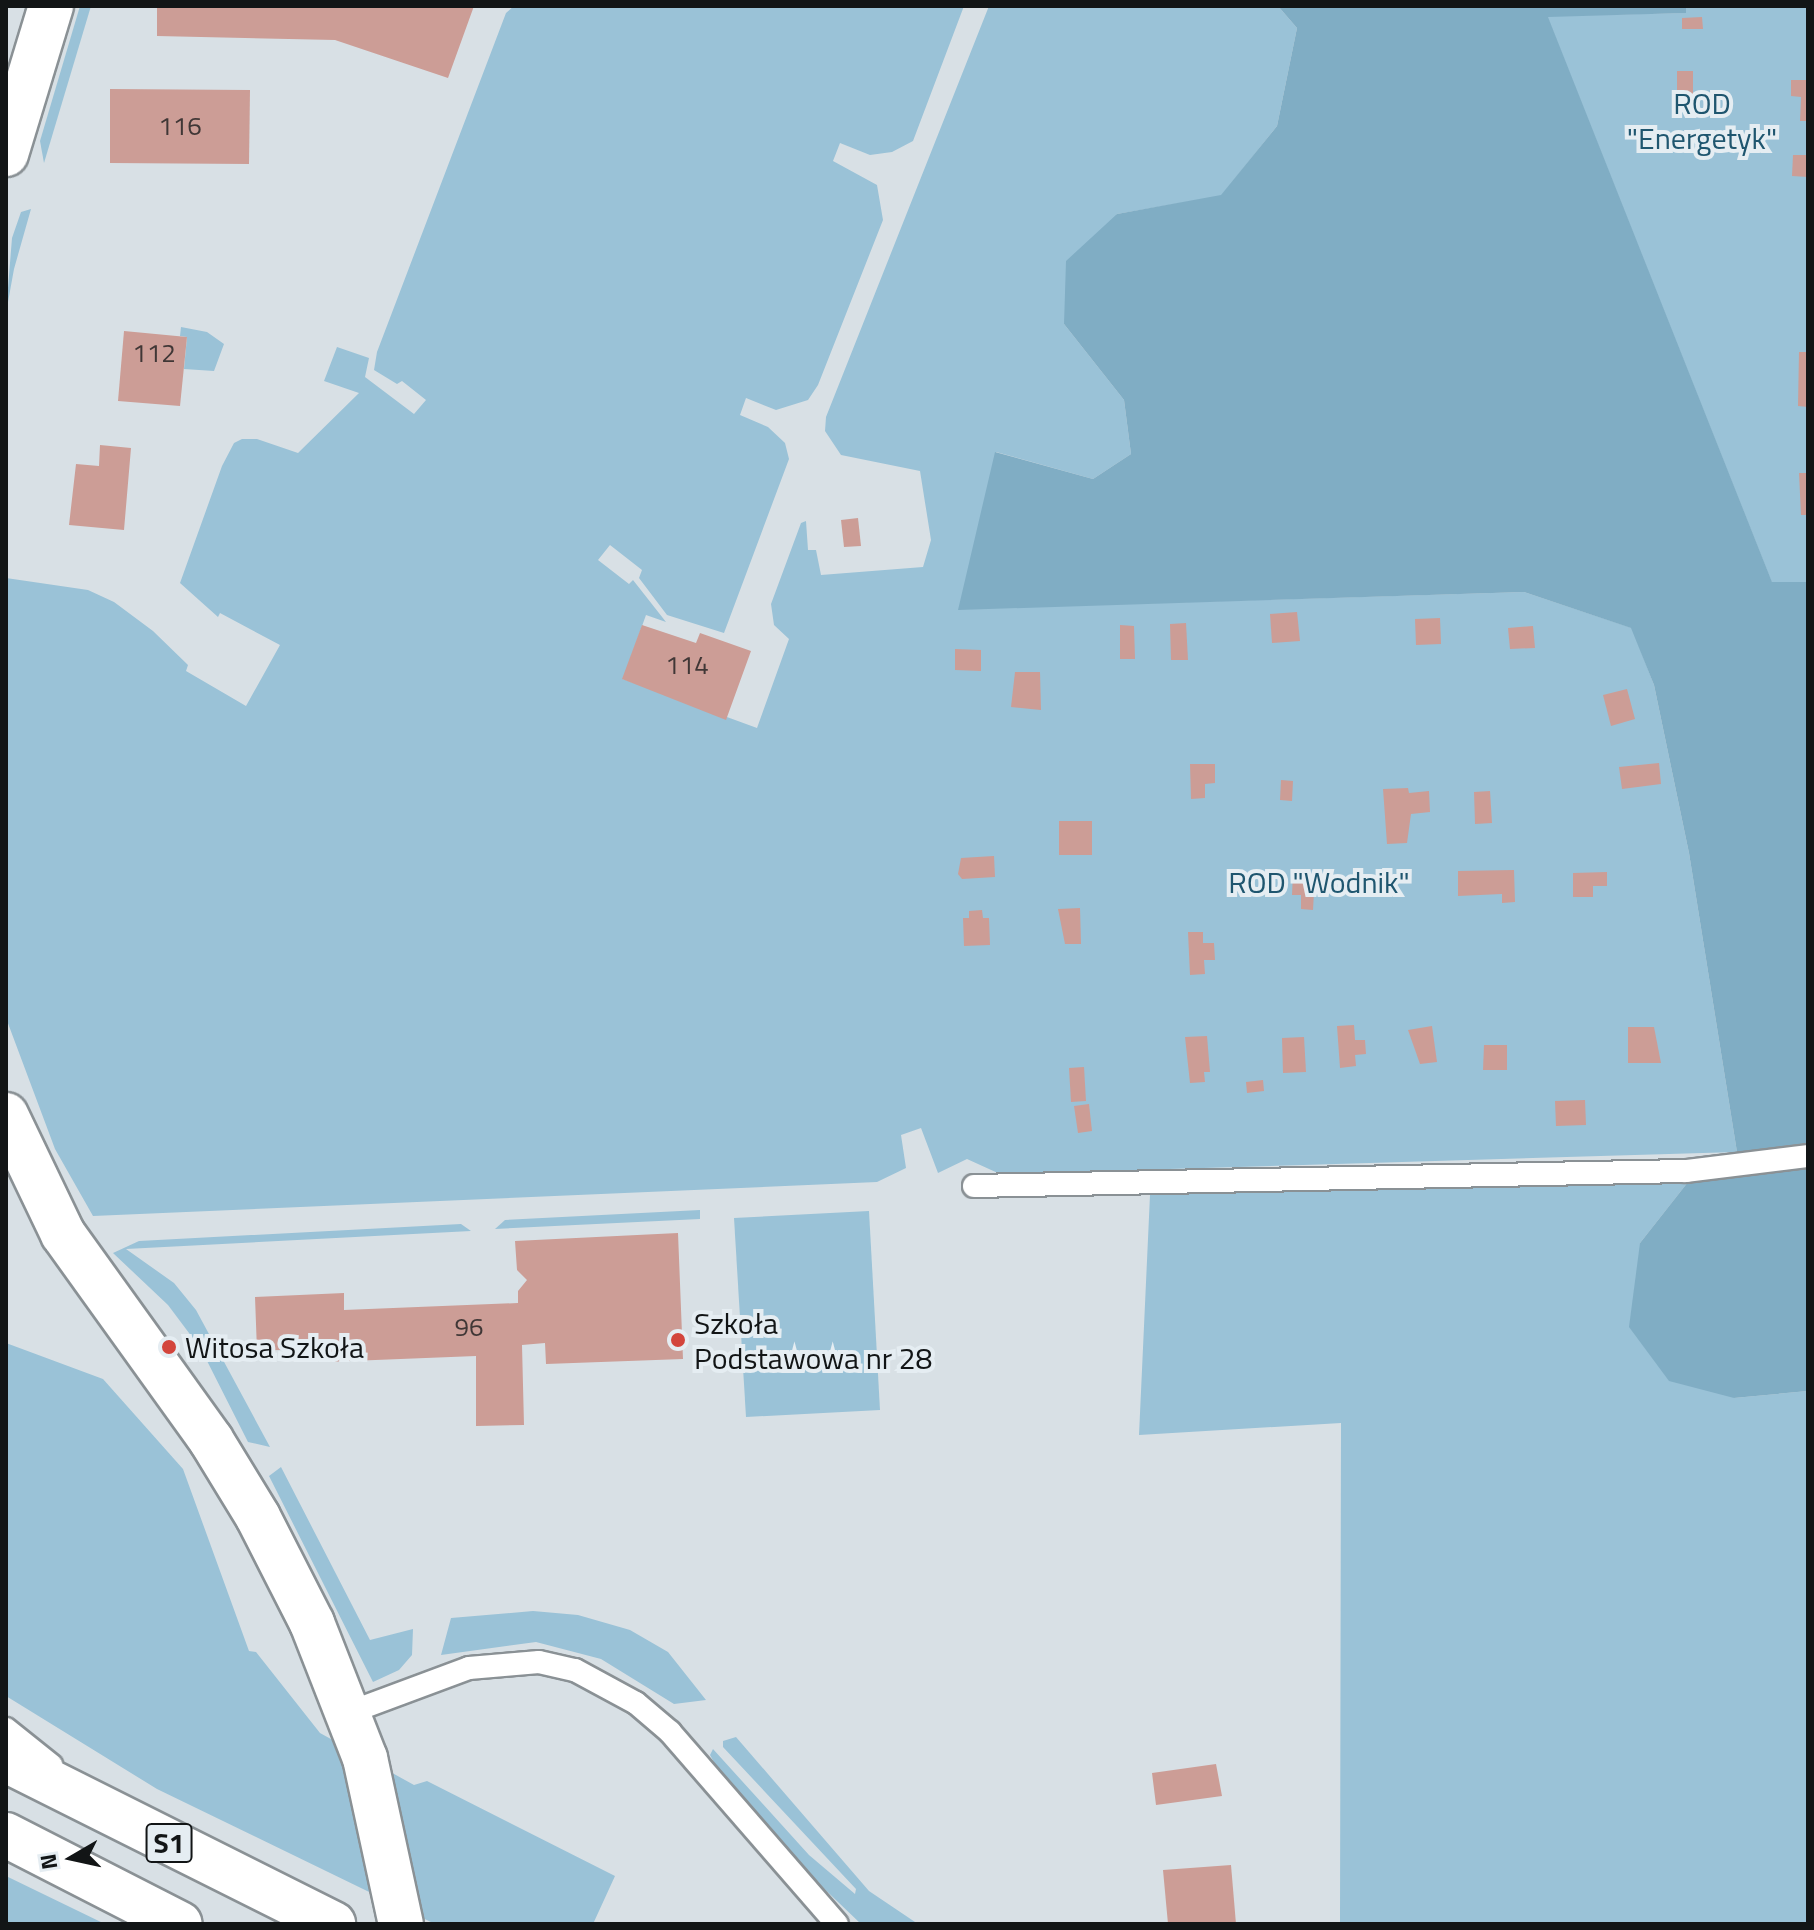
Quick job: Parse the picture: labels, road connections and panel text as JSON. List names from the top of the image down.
{
  "streets": {
    "main road": ["S1"]
  },
  "parks": ["ROD \"Energetyk\"", "ROD \"Wodnik\""],
  "places": ["Szkoła Podstawowa nr 28", "Witosa Szkoła"],
  "house_numbers": [
    "116",
    "112",
    "114",
    "96"
  ],
  "north": "left"
}
